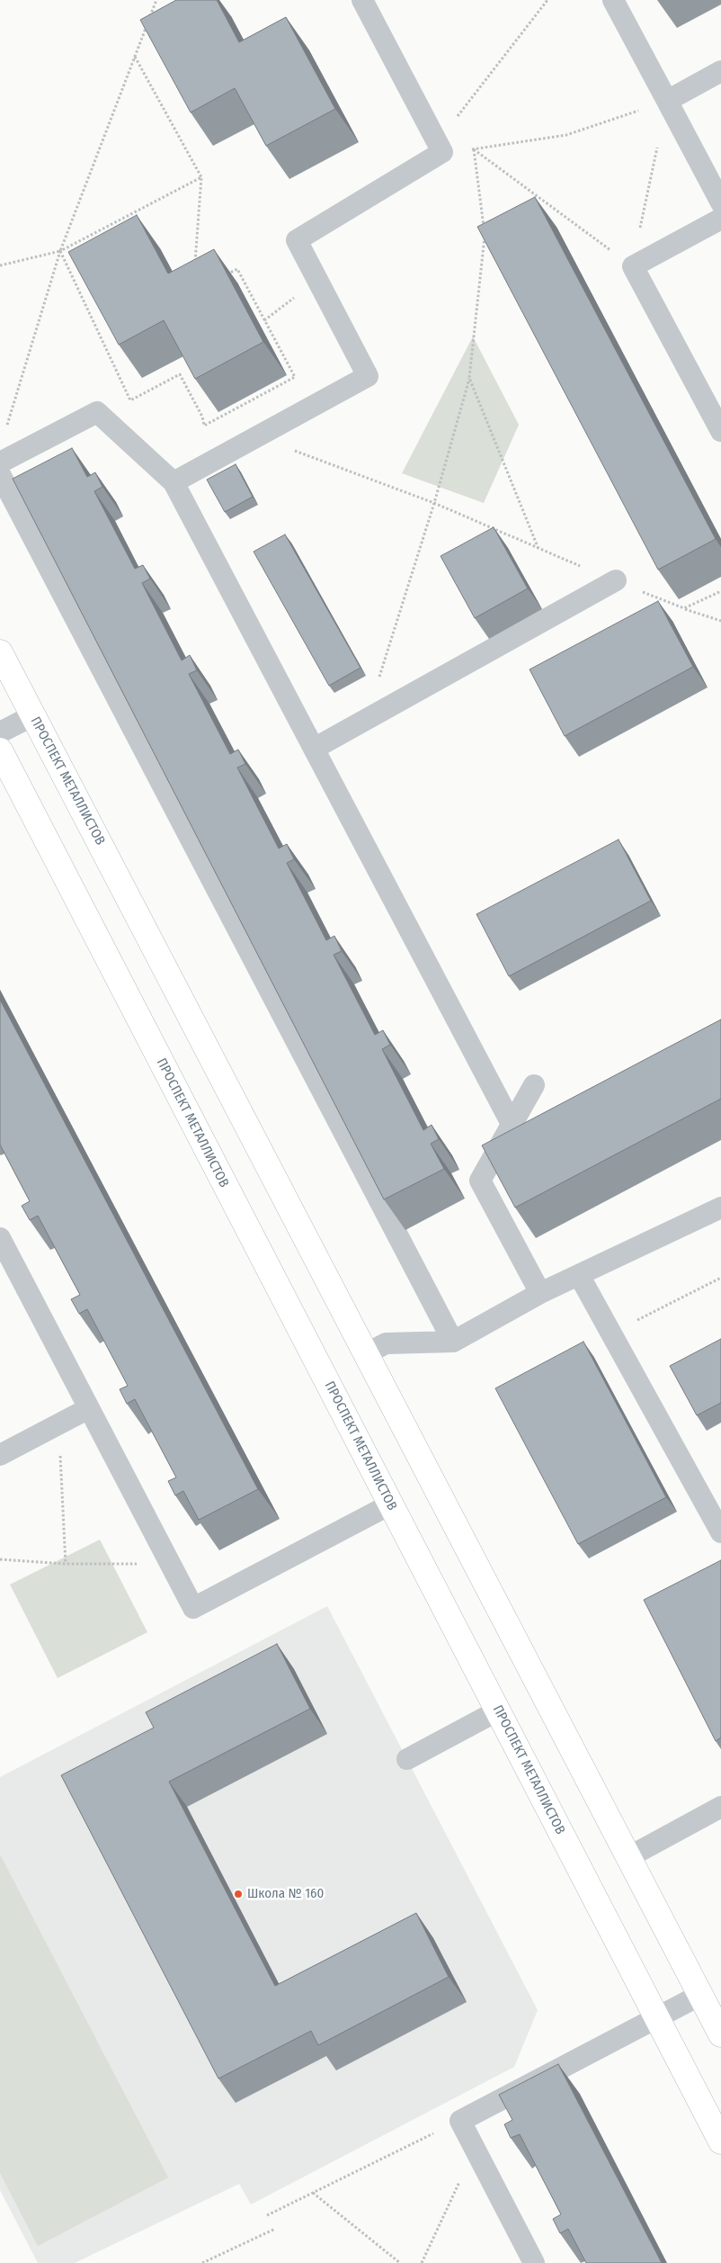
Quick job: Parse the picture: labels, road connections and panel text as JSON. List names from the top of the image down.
{
  "streets": {
    "street": ["ПРОСПЕКТ МЕТАЛЛИСТОВ"]
  },
  "places": ["Школа № 160"]
}
